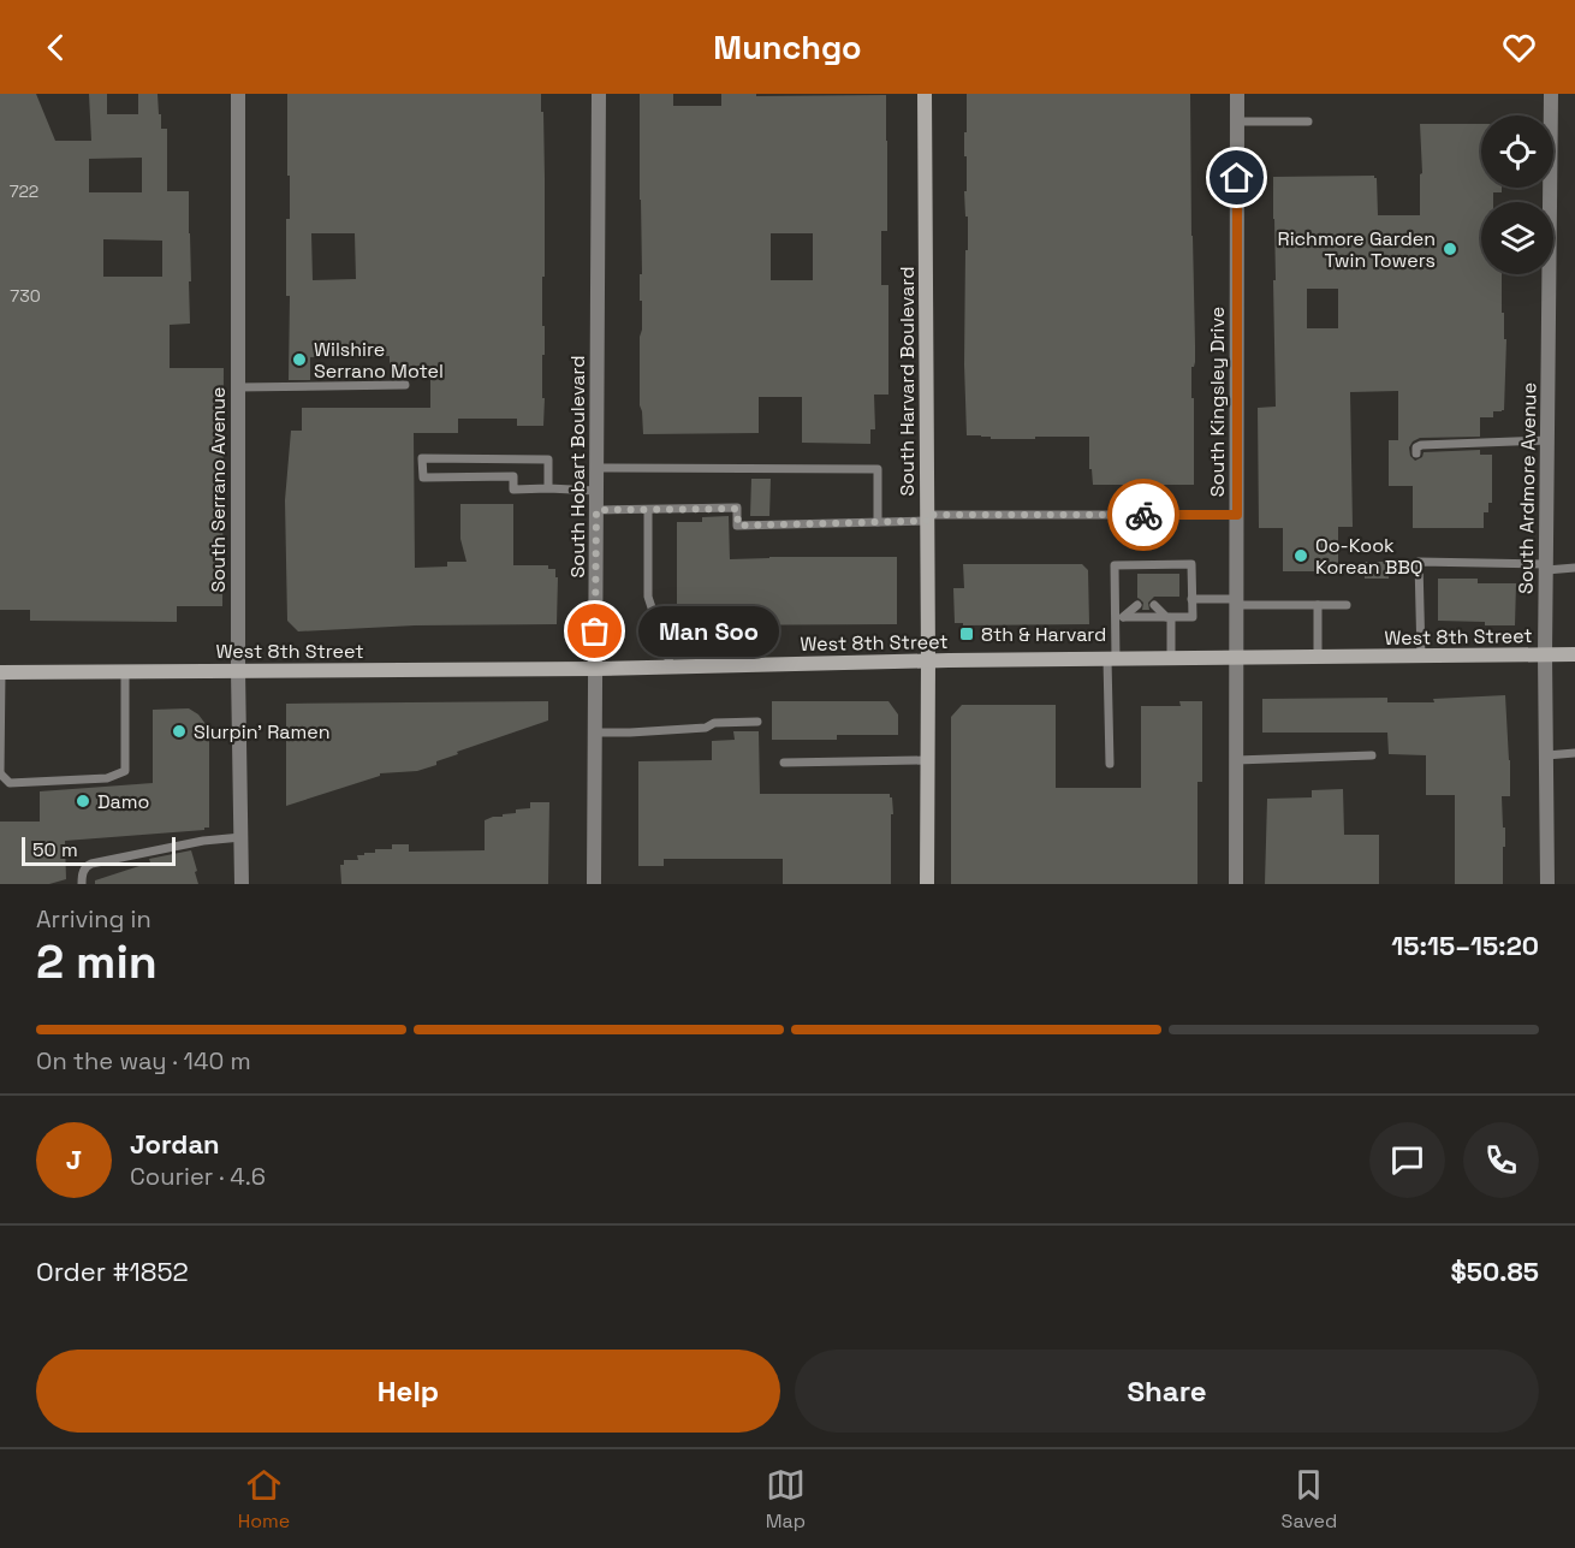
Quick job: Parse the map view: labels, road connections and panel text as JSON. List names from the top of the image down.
{
  "streets": {
    "main road": ["South Harvard Boulevard", "West 8th Street"],
    "street": [
      "South Kingsley Drive",
      "South Hobart Boulevard",
      "South Ardmore Avenue",
      "South Serrano Avenue"
    ]
  },
  "crossings": [
    ["South Harvard Boulevard", "West 8th Street"],
    ["South Kingsley Drive", "West 8th Street"],
    ["South Hobart Boulevard", "West 8th Street"],
    ["South Ardmore Avenue", "West 8th Street"],
    ["South Serrano Avenue", "West 8th Street"]
  ],
  "places": {
    "other": [
      "Richmore Garden Twin Towers",
      "Wilshire Serrano Motel",
      "Oo-Kook Korean BBQ",
      "Man Soo",
      "Slurpin' Ramen",
      "Damo"
    ],
    "transit": ["8th & Harvard"]
  },
  "house_numbers": ["722", "730"],
  "scale_bar": "50 m",
  "page": {
    "header": "Munchgo",
    "bubble": "Man Soo",
    "scale": "50 m",
    "heading": ["2 min", "Arriving in", "15:15–15:20"],
    "panel": [
      "Jordan",
      "Courier · 4.6",
      "Order #1852",
      "$50.85"
    ],
    "bar": "On the way · 140 m",
    "round": "J",
    "buttons": ["Help", "Share"],
    "tabs": ["Home", "Map", "Saved"]
  }
}
